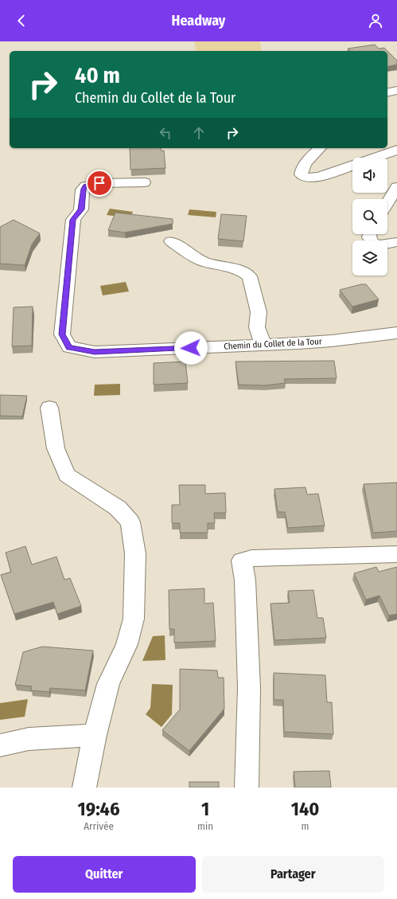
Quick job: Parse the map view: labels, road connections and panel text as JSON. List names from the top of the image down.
{
  "streets": {
    "street": ["Chemin du Collet de la Tour"]
  },
  "page": {
    "header": "Headway",
    "turn": ["40 m", "Chemin du Collet de la Tour"],
    "eta": [
      "19:46",
      "Arrivée",
      "1",
      "min",
      "140",
      "m"
    ],
    "buttons": ["Quitter", "Partager"]
  }
}
